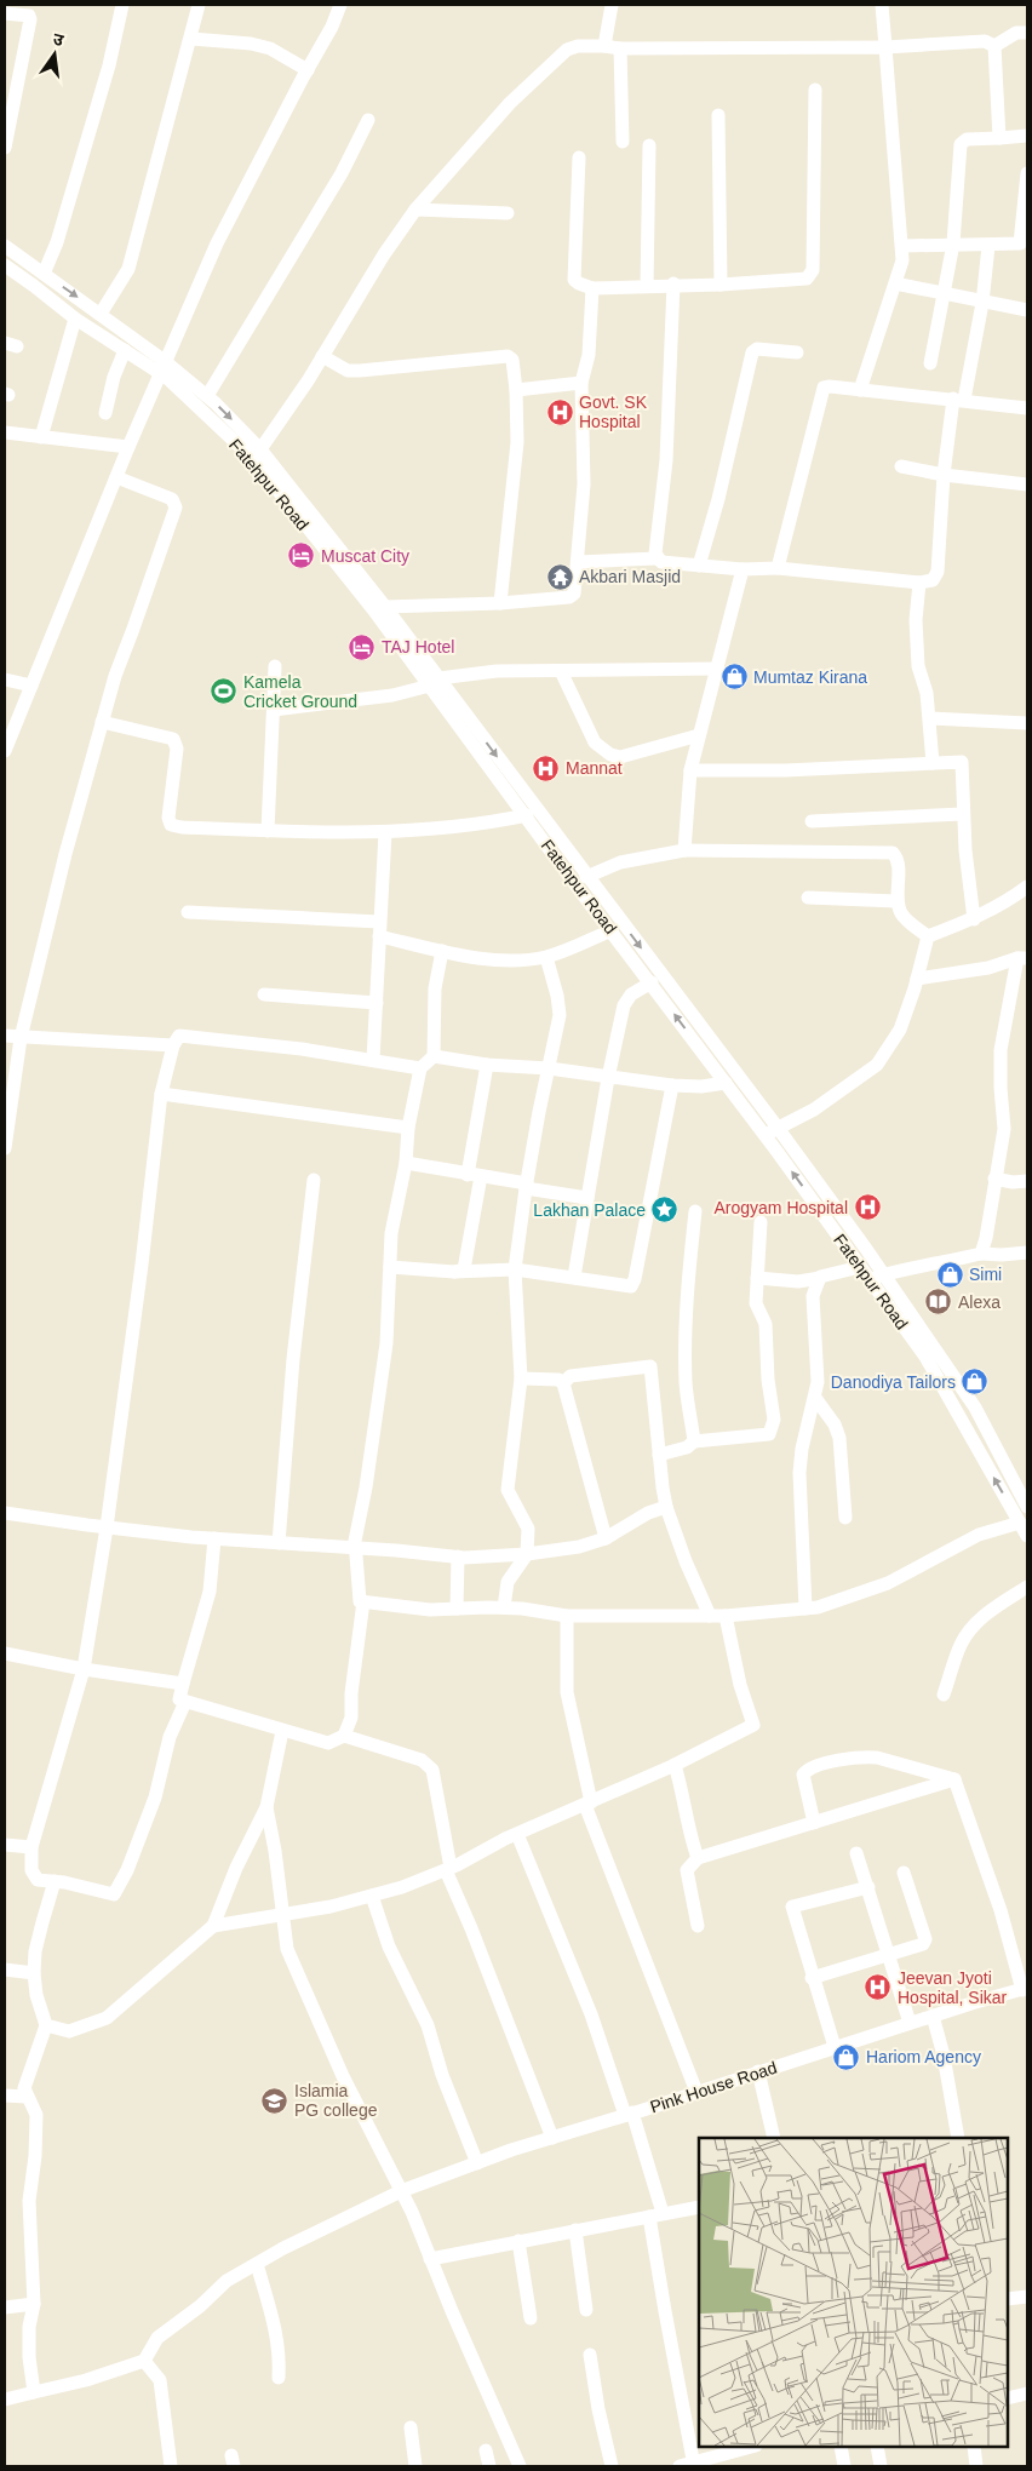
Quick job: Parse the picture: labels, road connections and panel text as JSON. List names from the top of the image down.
{
  "streets": {
    "street": ["Fatehpur Road", "Pink House Road"]
  },
  "places": {
    "hospital": [
      "Govt. SK Hospital",
      "Mannat",
      "Arogyam Hospital",
      "Jeevan Jyoti Hospital, Sikar"
    ],
    "hotel": ["Muscat City", "TAJ Hotel"],
    "temple": ["Akbari Masjid"],
    "shop": [
      "Mumtaz Kirana",
      "Simi",
      "Danodiya Tailors",
      "Hariom Agency"
    ],
    "sports": ["Kamela Cricket Ground"],
    "place": ["Lakhan Palace"],
    "library": ["Alexa"],
    "school or university": ["Islamia PG college"]
  },
  "north": "top"
}
